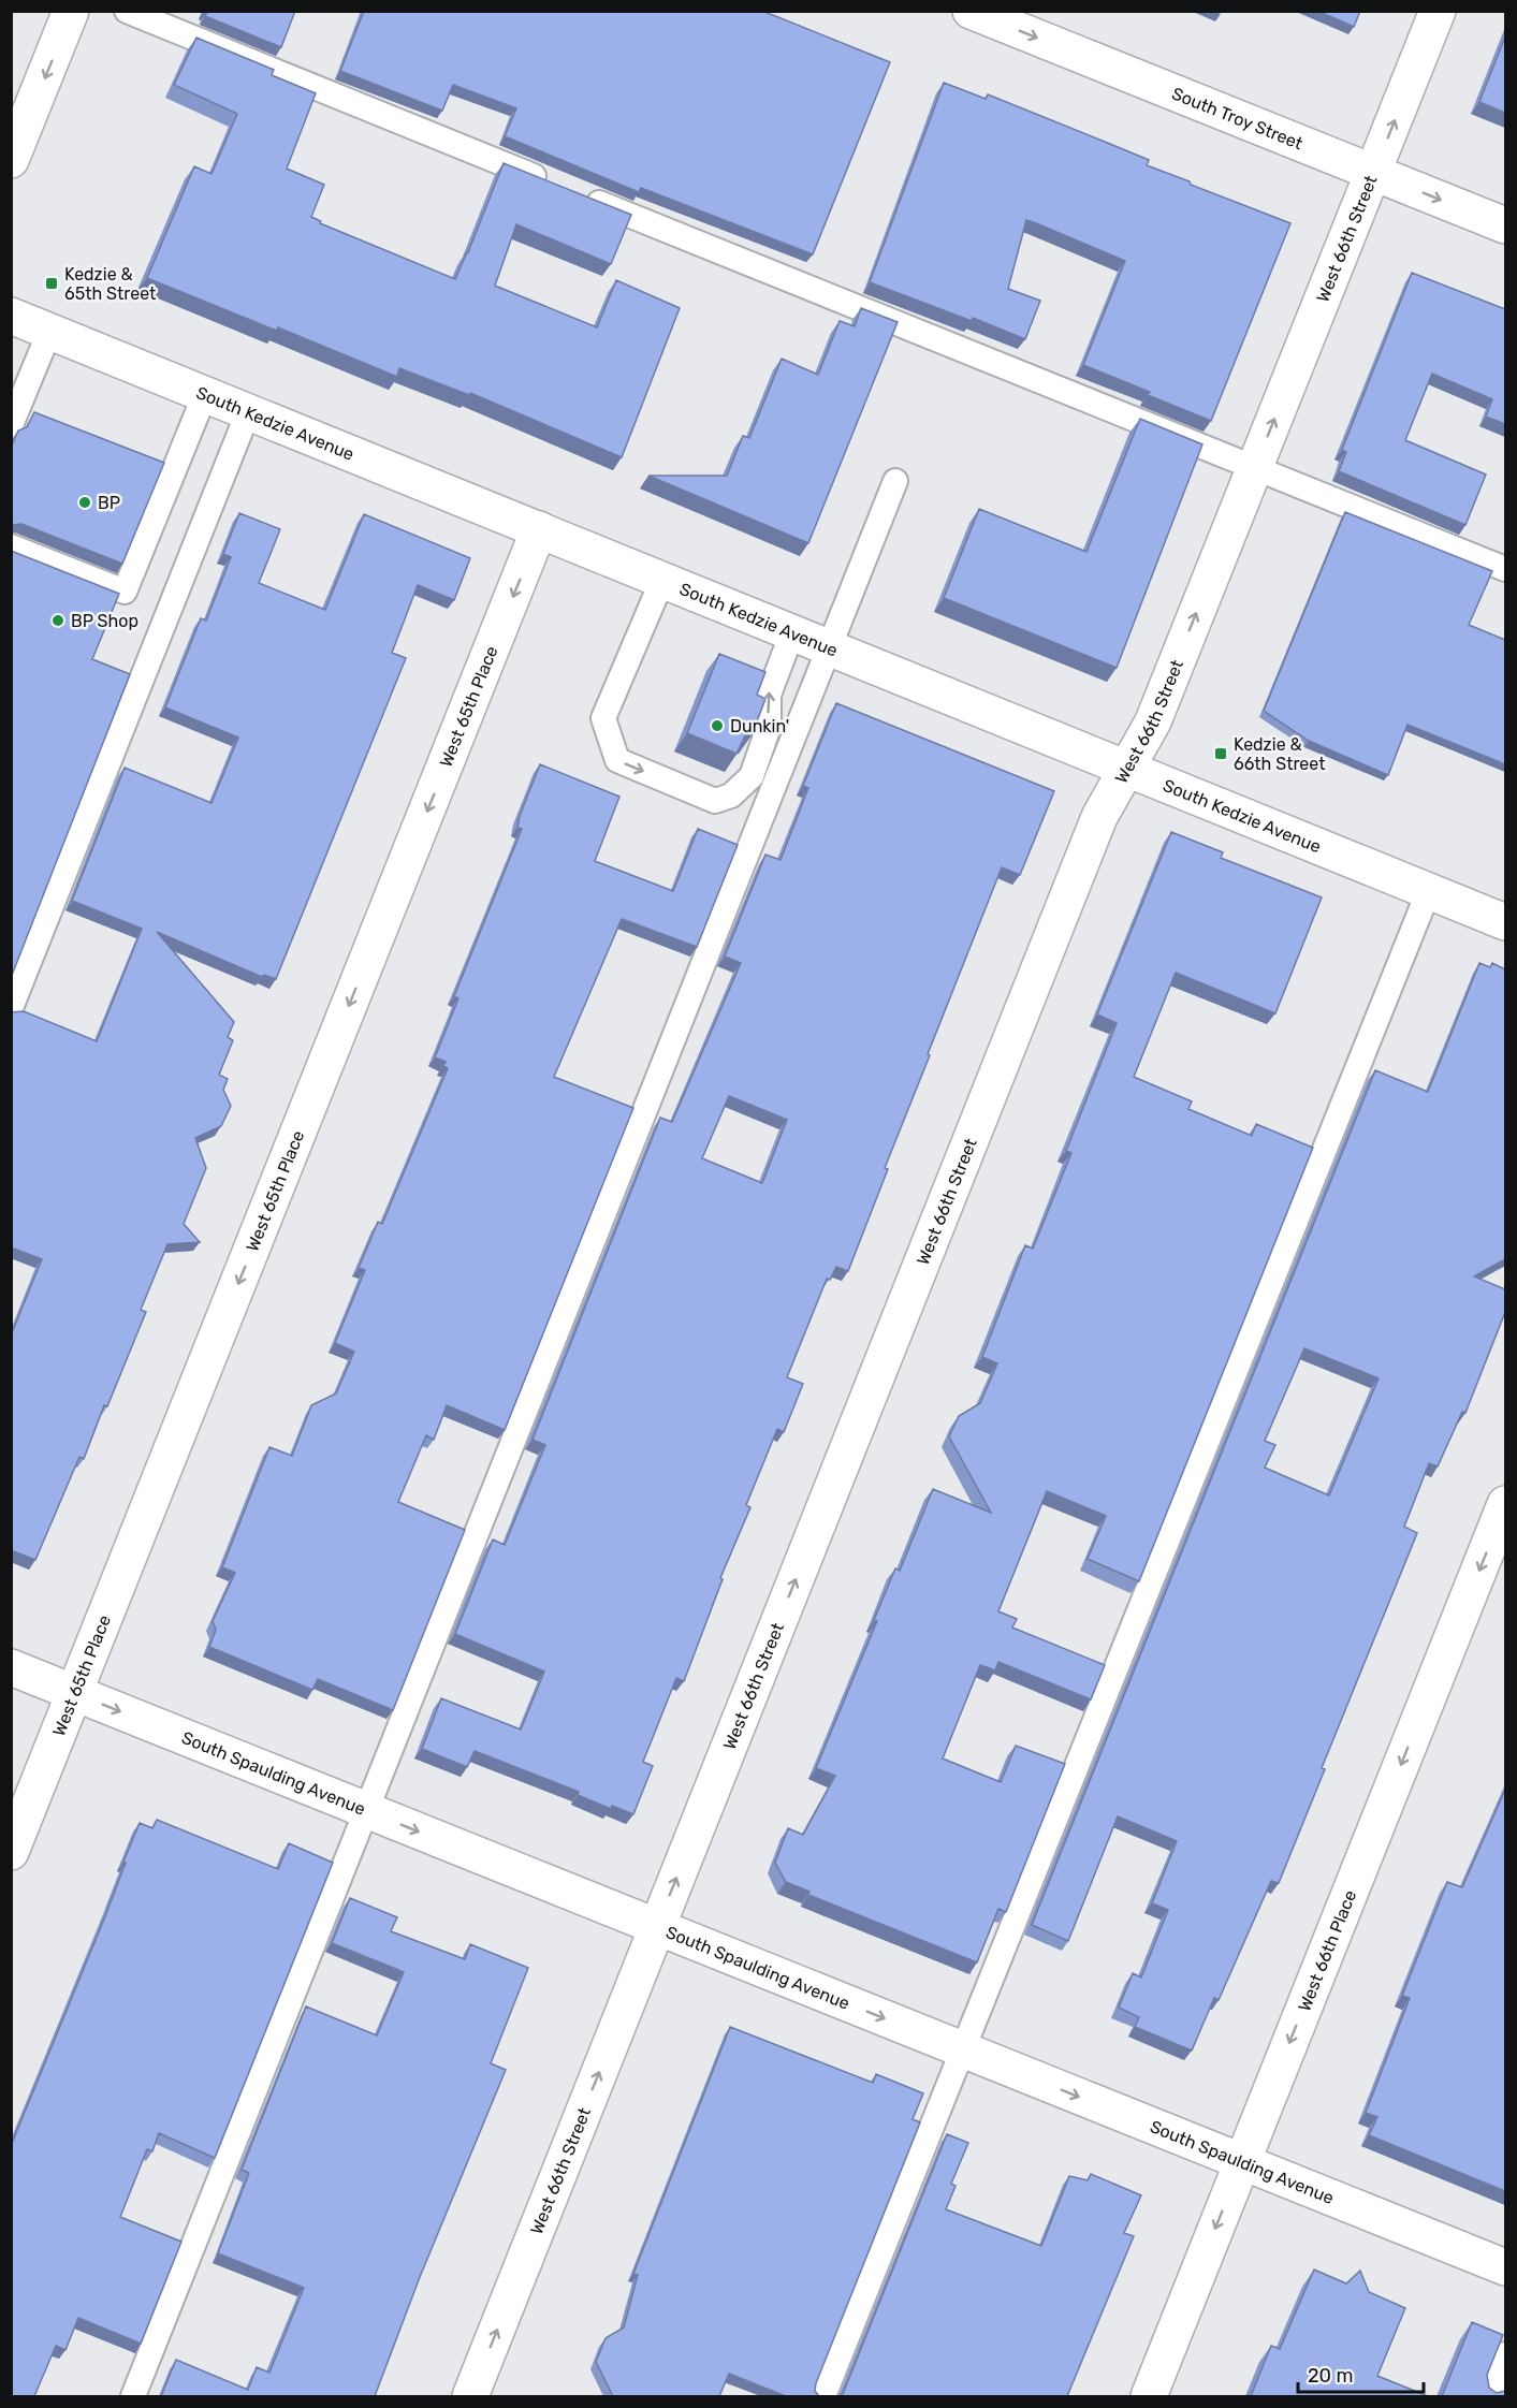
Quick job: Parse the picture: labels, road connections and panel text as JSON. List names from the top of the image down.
{
  "streets": {
    "street": [
      "South Troy Street",
      "West 66th Street",
      "South Kedzie Avenue",
      "West 65th Place",
      "South Spaulding Avenue",
      "West 66th Place"
    ]
  },
  "crossings": [
    ["South Troy Street", "West 66th Street"],
    ["West 66th Street", "South Kedzie Avenue"],
    ["West 66th Street", "South Spaulding Avenue"],
    ["South Kedzie Avenue", "West 65th Place"],
    ["West 65th Place", "South Spaulding Avenue"],
    ["South Spaulding Avenue", "West 66th Place"]
  ],
  "one_way": [
    "South Troy Street",
    "West 66th Street",
    "West 65th Place",
    "South Spaulding Avenue",
    "West 66th Place"
  ],
  "places": {
    "transit": ["Kedzie & 65th Street", "Kedzie & 66th Street"],
    "other": ["BP", "BP Shop", "Dunkin'"]
  },
  "scale_bar": "20 m"
}
